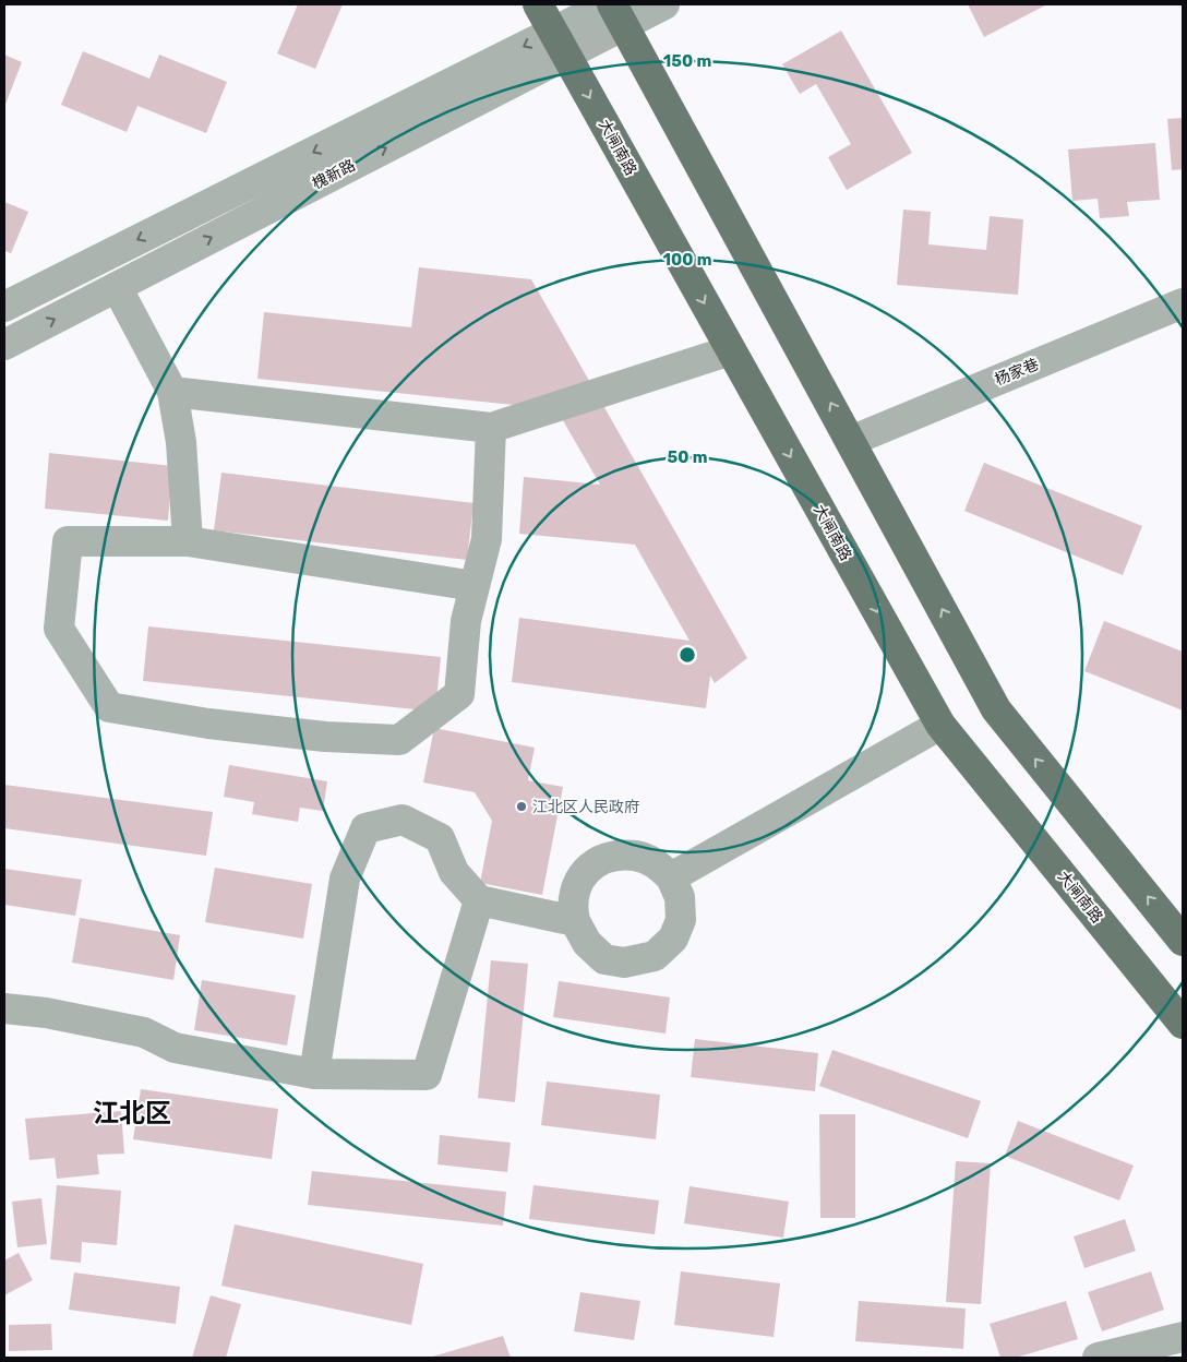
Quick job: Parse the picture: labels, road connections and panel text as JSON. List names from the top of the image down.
{
  "streets": {
    "main road": ["大闸南路"],
    "street": ["槐新路", "杨家巷"]
  },
  "crossings": [
    ["大闸南路", "槐新路"]
  ],
  "districts": ["江北区"],
  "places": ["江北区人民政府"],
  "rings": ["150 m", "100 m", "50 m"]
}
